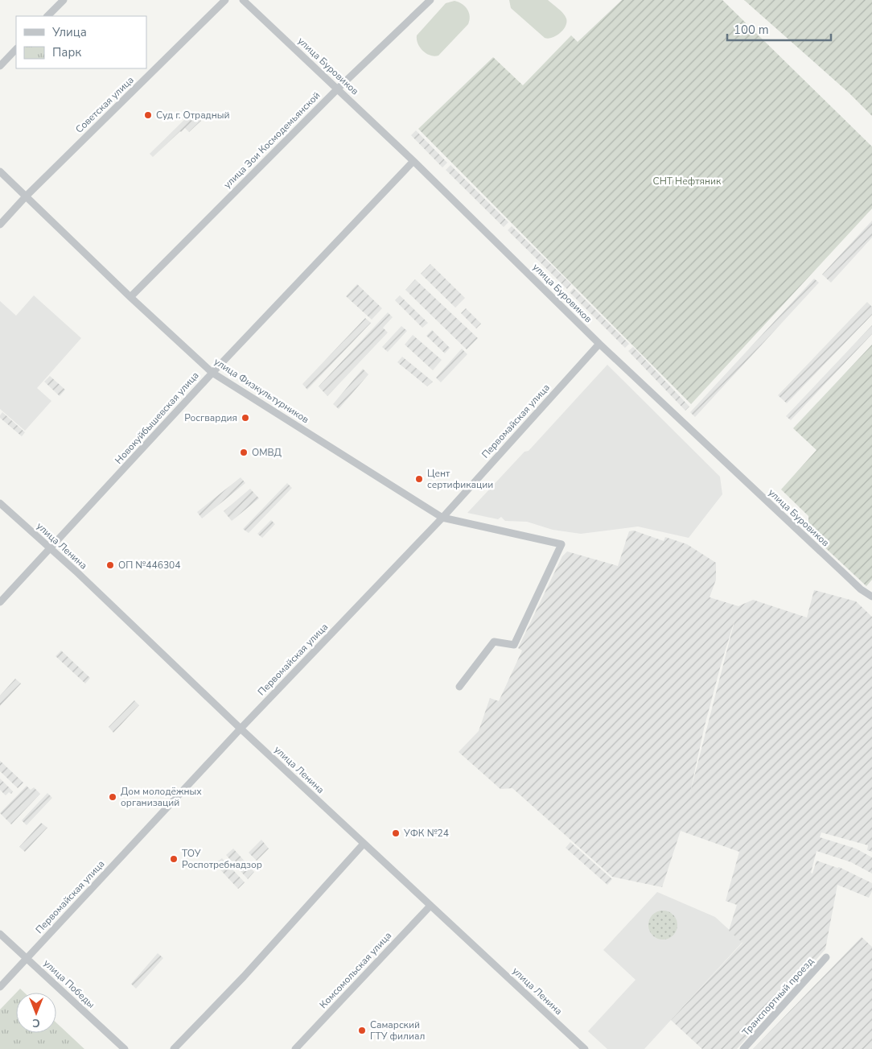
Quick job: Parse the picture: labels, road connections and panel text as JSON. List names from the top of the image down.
{
  "streets": {
    "street": [
      "улица Буровиков",
      "Советская улица",
      "улица Зои Космодемьянской",
      "улица Физкультурников",
      "Новокуйбышевская улица",
      "Первомайская улица",
      "улица Ленина",
      "Комсомольская улица",
      "улица Победы",
      "Транспортный проезд"
    ]
  },
  "crossings": [
    ["улица Буровиков", "улица Зои Космодемьянской"],
    ["улица Буровиков", "Новокуйбышевская улица"],
    ["улица Буровиков", "Первомайская улица"],
    ["Советская улица", "улица Физкультурников"],
    ["улица Зои Космодемьянской", "улица Физкультурников"],
    ["улица Физкультурников", "Новокуйбышевская улица"],
    ["улица Физкультурников", "Первомайская улица"],
    ["Новокуйбышевская улица", "улица Ленина"],
    ["Первомайская улица", "улица Ленина"],
    ["Первомайская улица", "улица Победы"],
    ["улица Ленина", "Комсомольская улица"]
  ],
  "parks": ["СНТ Нефтяник"],
  "places": [
    "Суд г. Отрадный",
    "Росгвардия",
    "ОМВД",
    "Цент сертификации",
    "ОП №446304",
    "Дом молодёжных организаций",
    "УФК №24",
    "ТОУ Роспотребнадзор",
    "Самарский ГТУ филиал"
  ],
  "legend": ["Улица", "Парк"],
  "scale_bar": "100 m",
  "north": "bottom"
}
